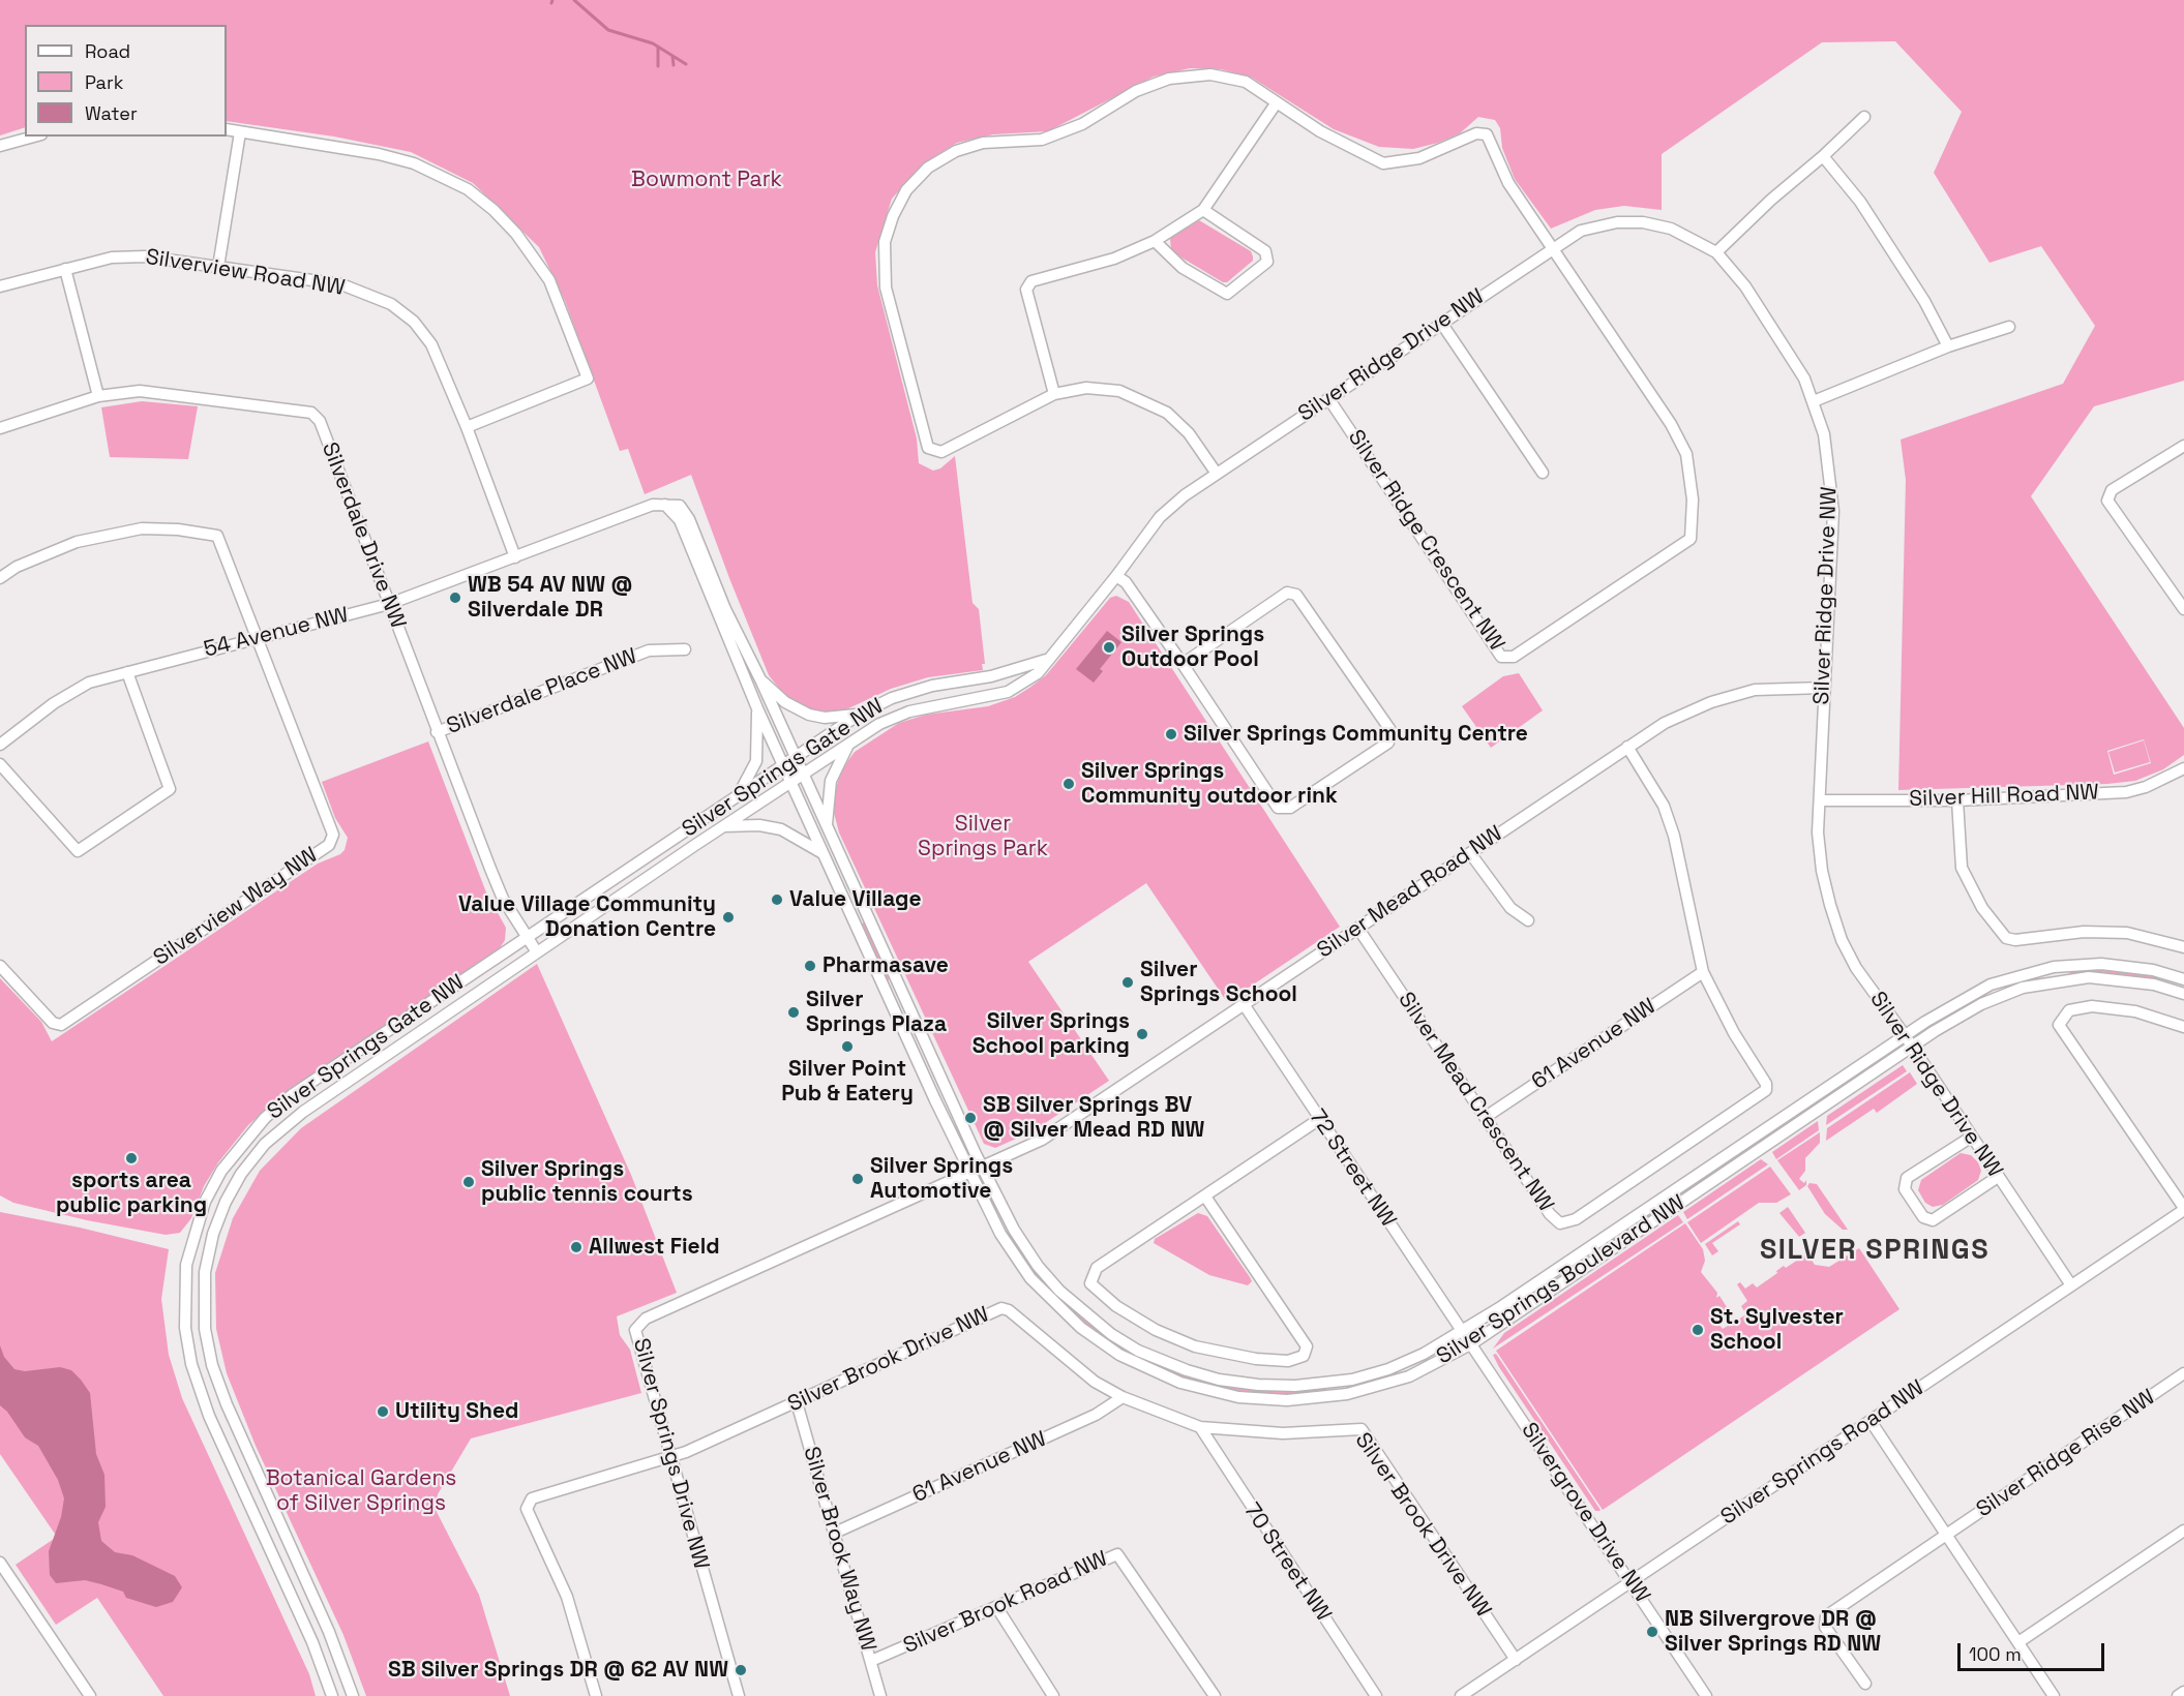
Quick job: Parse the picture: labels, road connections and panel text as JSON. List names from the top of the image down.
{
  "streets": {
    "street": [
      "Silverview Road NW",
      "Silver Ridge Drive NW",
      "Silverdale Drive NW",
      "Silver Ridge Crescent NW",
      "54 Avenue NW",
      "Silverdale Place NW",
      "Silver Springs Gate NW",
      "Silver Hill Road NW",
      "Silver Mead Road NW",
      "Silverview Way NW",
      "61 Avenue NW",
      "Silver Mead Crescent NW",
      "72 Street NW",
      "Silver Springs Boulevard NW",
      "Silver Brook Drive NW",
      "Silver Springs Road NW",
      "Silver Springs Drive NW",
      "Silver Ridge Rise NW",
      "Silvergrove Drive NW",
      "Silver Brook Way NW",
      "70 Street NW",
      "Silver Brook Road NW"
    ]
  },
  "crossings": [
    ["Silverview Road NW", "54 Avenue NW"],
    ["Silver Ridge Drive NW", "Silver Ridge Crescent NW"],
    ["Silver Ridge Drive NW", "Silver Springs Gate NW"],
    ["Silver Ridge Drive NW", "Silver Hill Road NW"],
    ["Silver Ridge Drive NW", "Silver Mead Road NW"],
    ["Silver Ridge Drive NW", "Silver Springs Boulevard NW"],
    ["Silver Ridge Drive NW", "Silver Springs Road NW"],
    ["Silverdale Drive NW", "54 Avenue NW"],
    ["Silverdale Drive NW", "Silverdale Place NW"],
    ["Silverdale Drive NW", "Silver Springs Gate NW"],
    ["54 Avenue NW", "Silverview Way NW"],
    ["54 Avenue NW", "Silver Springs Boulevard NW"],
    ["Silver Springs Gate NW", "Silver Springs Boulevard NW"],
    ["Silver Mead Road NW", "Silver Mead Crescent NW"],
    ["Silver Mead Road NW", "72 Street NW"],
    ["Silver Mead Road NW", "Silver Springs Boulevard NW"],
    ["Silver Mead Road NW", "Silver Springs Drive NW"],
    ["61 Avenue NW", "Silver Mead Crescent NW"],
    ["61 Avenue NW", "Silver Brook Drive NW"],
    ["61 Avenue NW", "Silver Brook Way NW"],
    ["72 Street NW", "Silver Springs Boulevard NW"],
    ["72 Street NW", "Silvergrove Drive NW"],
    ["Silver Springs Boulevard NW", "Silver Springs Drive NW"],
    ["Silver Springs Boulevard NW", "Silvergrove Drive NW"],
    ["Silver Brook Drive NW", "Silver Springs Road NW"],
    ["Silver Brook Drive NW", "Silver Springs Drive NW"],
    ["Silver Brook Drive NW", "Silver Brook Way NW"],
    ["Silver Brook Drive NW", "70 Street NW"],
    ["Silver Springs Road NW", "Silvergrove Drive NW"],
    ["Silver Brook Way NW", "Silver Brook Road NW"]
  ],
  "districts": ["SILVER SPRINGS"],
  "parks": ["Bowmont Park", "Silver Springs Park", "Botanical Gardens of Silver Springs"],
  "places": [
    "WB 54 AV NW @ Silverdale DR",
    "Silver Springs Outdoor Pool",
    "Silver Springs Community Centre",
    "Silver Springs Community outdoor rink",
    "Value Village",
    "Value Village Community Donation Centre",
    "Pharmasave",
    "Silver Springs School",
    "Silver Springs Plaza",
    "Silver Springs School parking",
    "Silver Point Pub & Eatery",
    "SB Silver Springs BV @ Silver Mead RD NW",
    "sports area public parking",
    "Silver Springs Automotive",
    "Silver Springs public tennis courts",
    "Allwest Field",
    "St. Sylvester School",
    "Utility Shed",
    "NB Silvergrove DR @ Silver Springs RD NW",
    "SB Silver Springs DR @ 62 AV NW"
  ],
  "legend": ["Road", "Park", "Water"],
  "scale_bar": "100 m"
}
